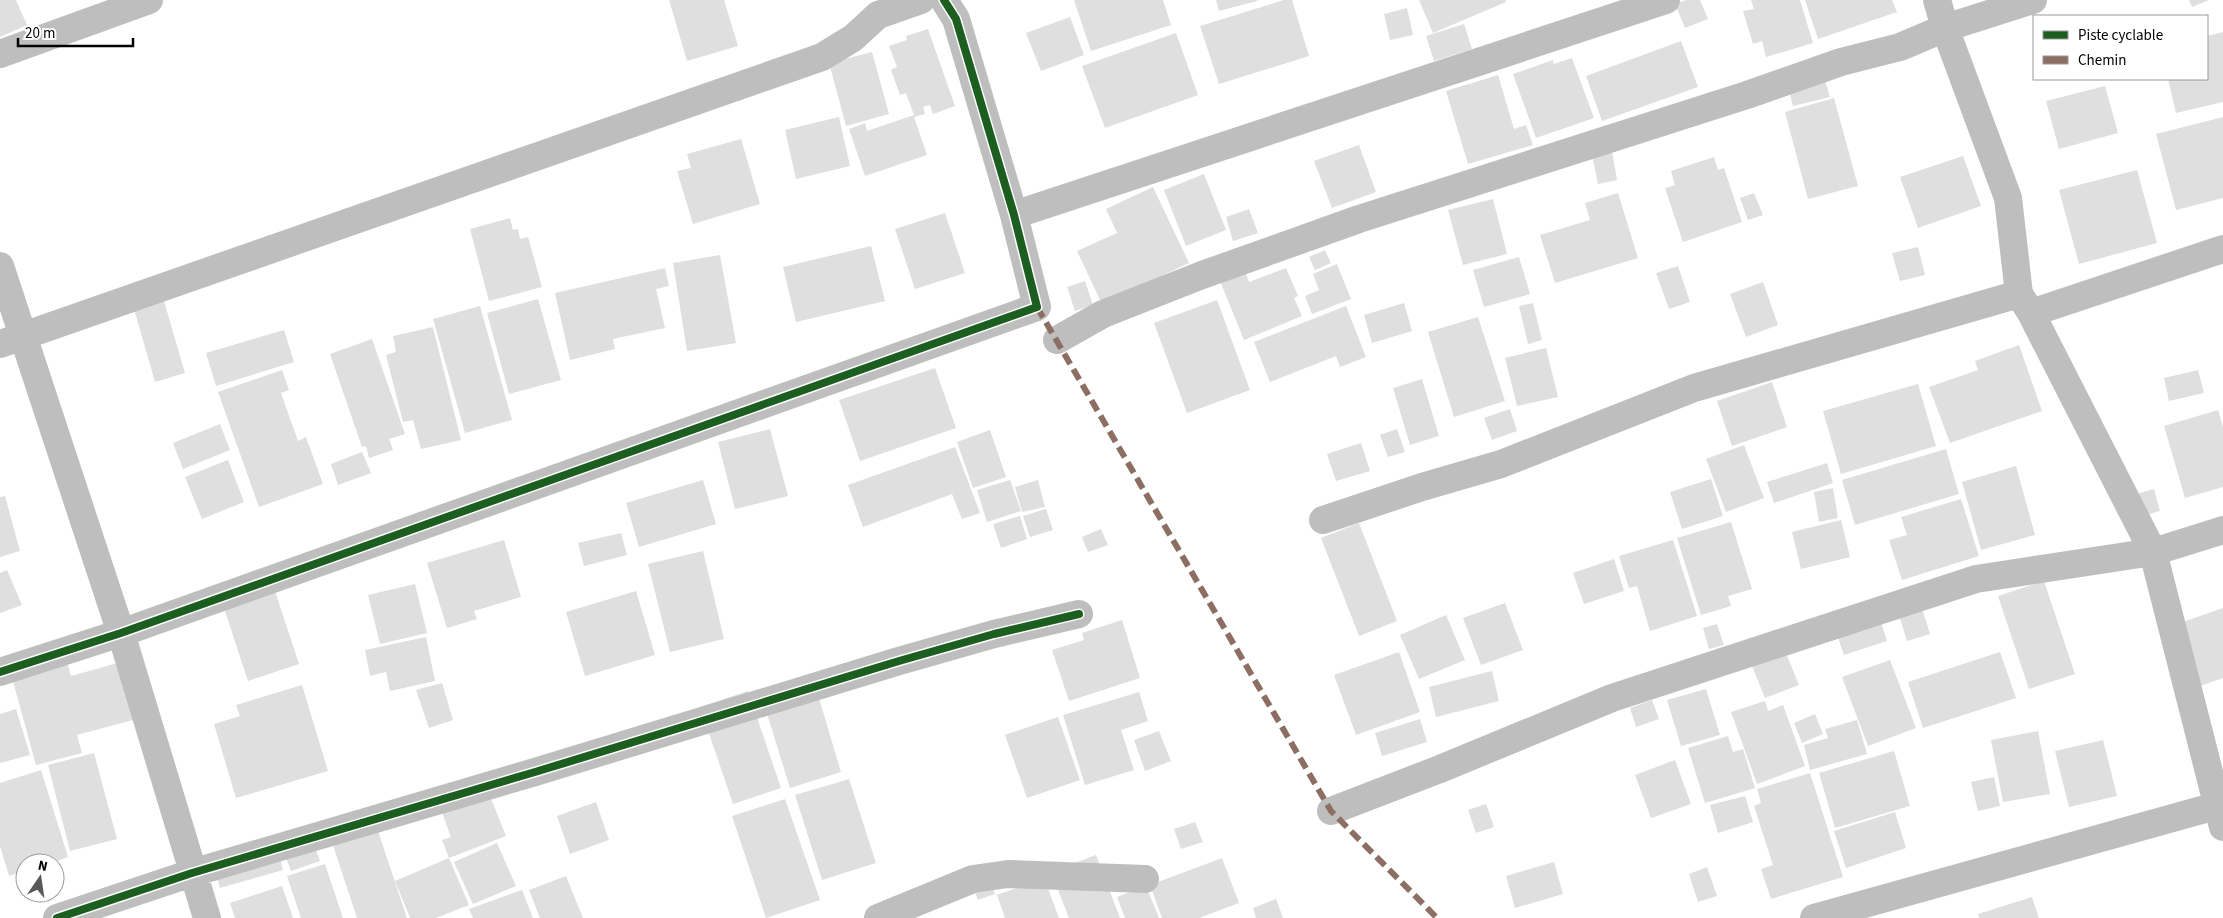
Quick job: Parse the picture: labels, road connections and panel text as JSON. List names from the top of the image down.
{
  "legend": ["Piste cyclable", "Chemin"],
  "scale_bar": "20 m",
  "north": "top"
}
